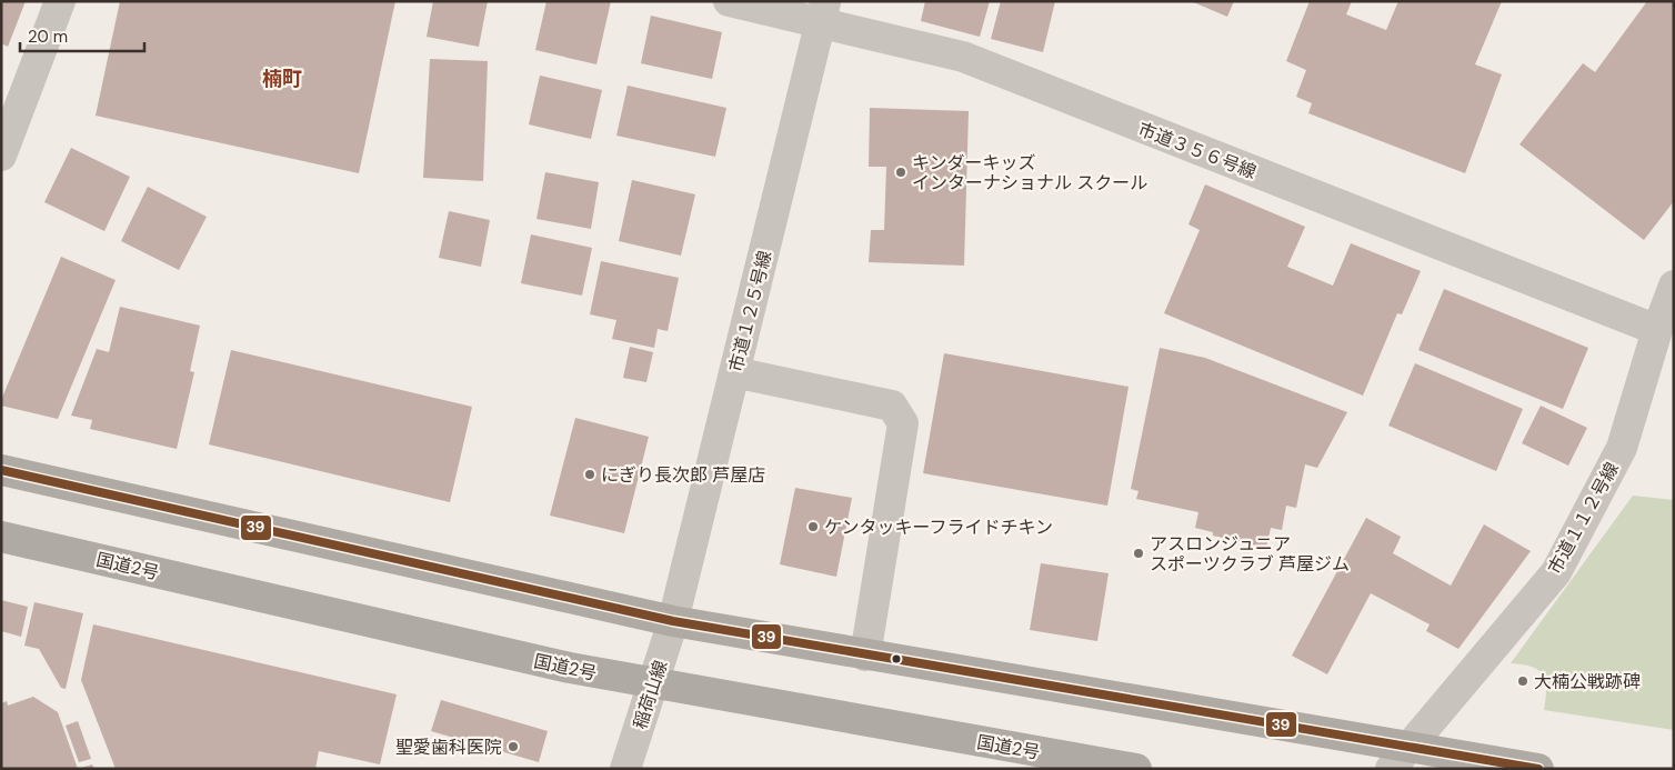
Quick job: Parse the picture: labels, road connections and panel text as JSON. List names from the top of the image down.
{
  "streets": {
    "highway": ["国道2号"],
    "street": [
      "市道３５６号線",
      "市道１２５号線",
      "市道１１２号線",
      "稲荷山線"
    ]
  },
  "crossings": [
    ["市道３５６号線", "市道１２５号線"],
    ["市道３５６号線", "市道１１２号線"],
    ["市道１２５号線", "稲荷山線"],
    ["国道2号", "稲荷山線"]
  ],
  "districts": ["楠町"],
  "places": [
    "キンダーキッズ インターナショナル スクール",
    "にぎり長次郎 芦屋店",
    "ケンタッキーフライドチキン",
    "アスロンジュニア スポーツクラブ 芦屋ジム",
    "大楠公戦跡碑",
    "聖愛歯科医院"
  ],
  "lines": ["transit line 39"],
  "scale_bar": "20 m"
}
